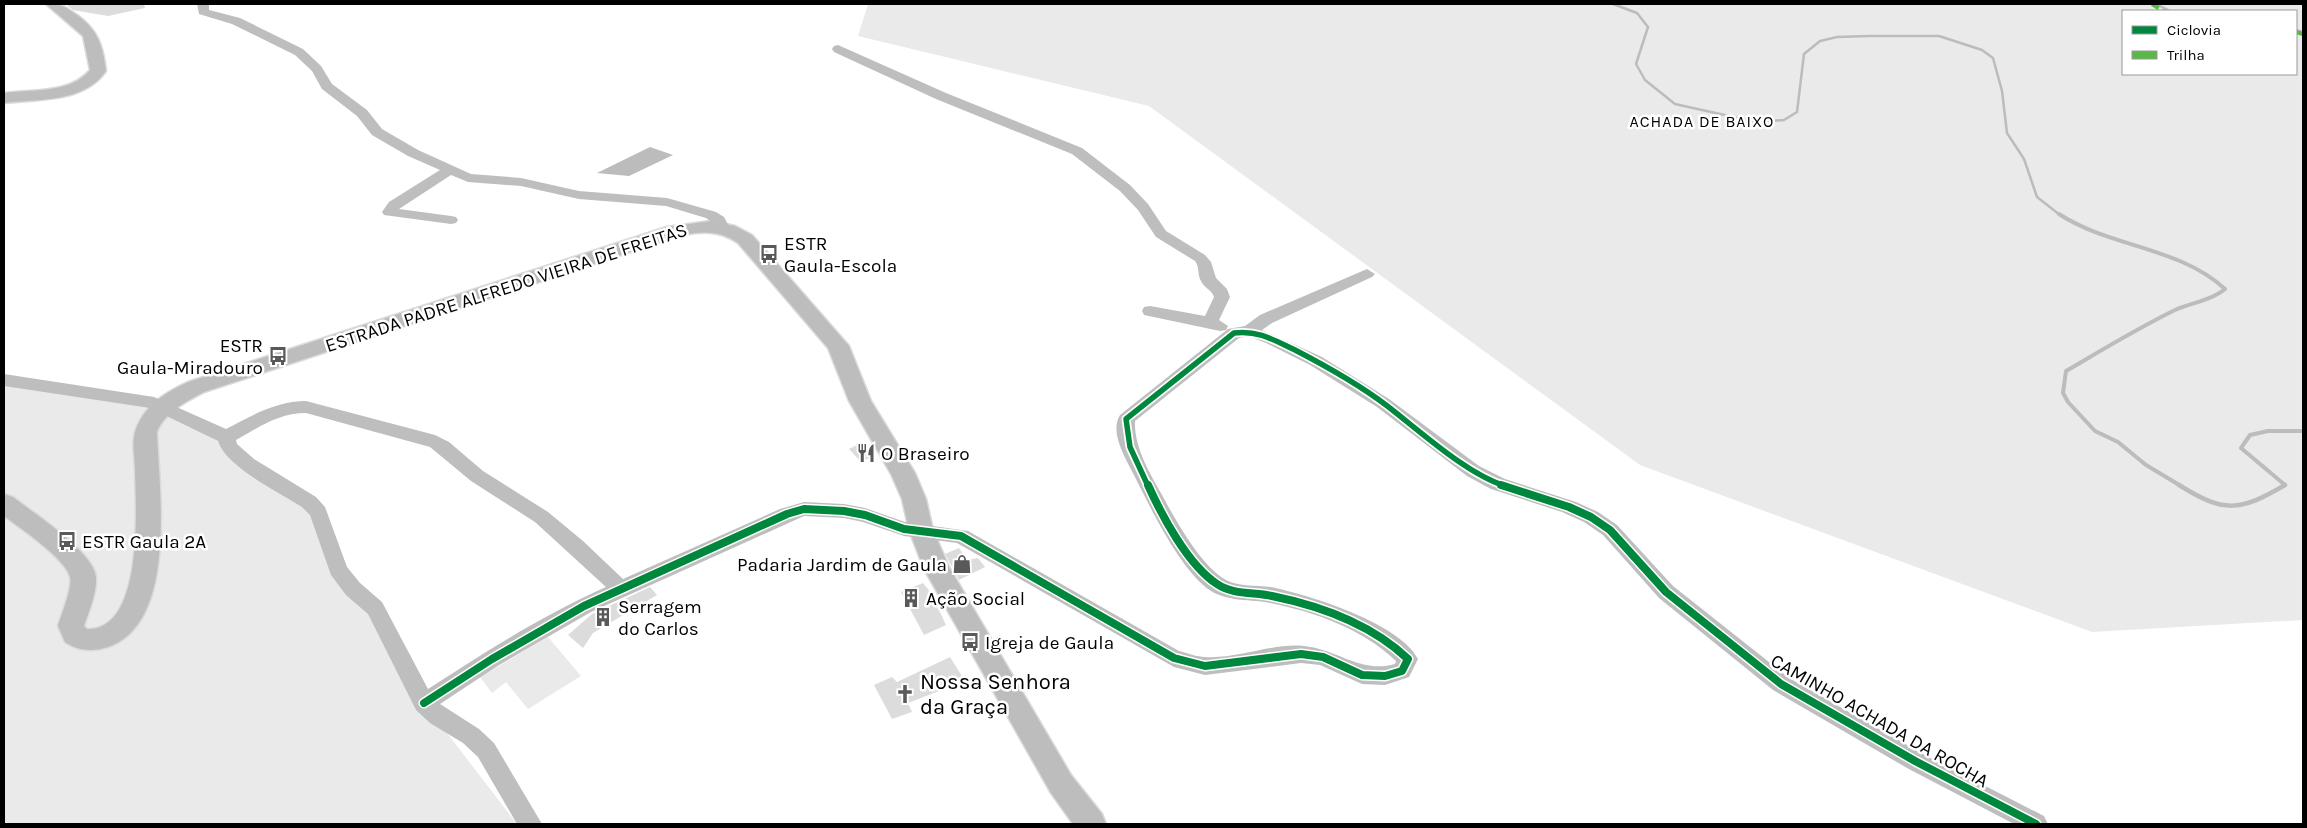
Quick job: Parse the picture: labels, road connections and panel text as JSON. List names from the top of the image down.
{
  "streets": {
    "main road": ["ESTRADA PADRE ALFREDO VIEIRA DE FREITAS"],
    "street": ["CAMINHO ACHADA DA ROCHA"]
  },
  "districts": ["ACHADA DE BAIXO"],
  "places": {
    "bus stop": [
      "ESTR Gaula-Escola",
      "ESTR Gaula-Miradouro",
      "ESTR Gaula 2A",
      "Igreja de Gaula"
    ],
    "restaurant": ["O Braseiro"],
    "shop": ["Padaria Jardim de Gaula"],
    "building": ["Ação Social", "Serragem do Carlos"],
    "church": ["Nossa Senhora da Graça"]
  },
  "legend": ["Ciclovia", "Trilha"]
}
